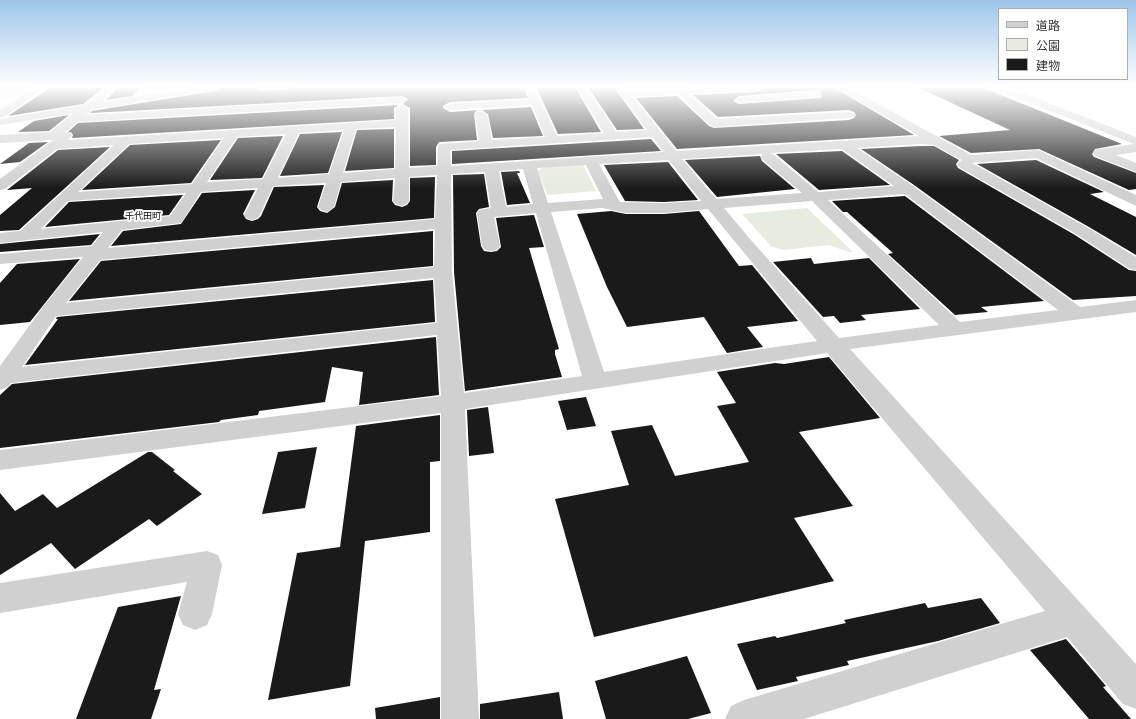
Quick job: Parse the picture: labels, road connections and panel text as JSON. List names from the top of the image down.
{
  "districts": ["千代田町"],
  "legend": ["道路", "公園", "建物"]
}
